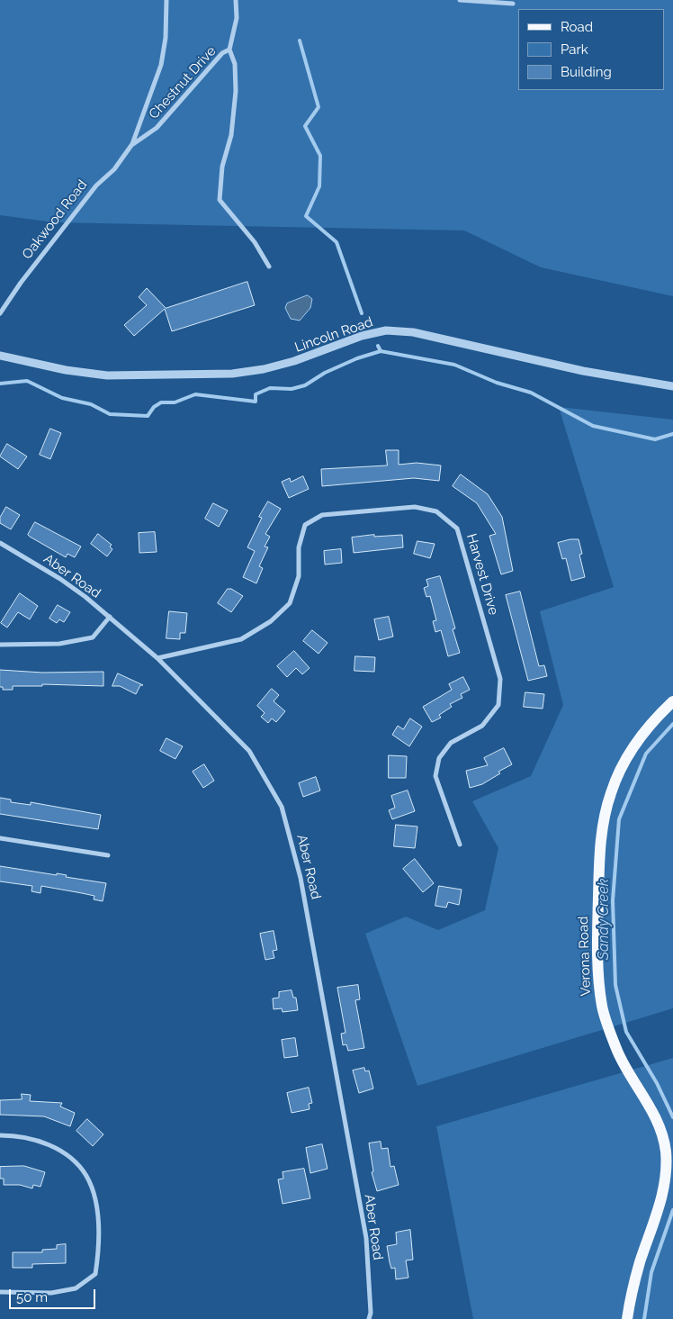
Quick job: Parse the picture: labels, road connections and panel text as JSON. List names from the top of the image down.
{
  "streets": {
    "main road": ["Verona Road"],
    "street": [
      "Chestnut Drive",
      "Oakwood Road",
      "Lincoln Road",
      "Harvest Drive",
      "Aber Road"
    ]
  },
  "crossings": [
    ["Chestnut Drive", "Oakwood Road"],
    ["Harvest Drive", "Aber Road"]
  ],
  "water": ["Sandy Creek"],
  "legend": ["Road", "Park", "Building"],
  "scale_bar": "50 m"
}
